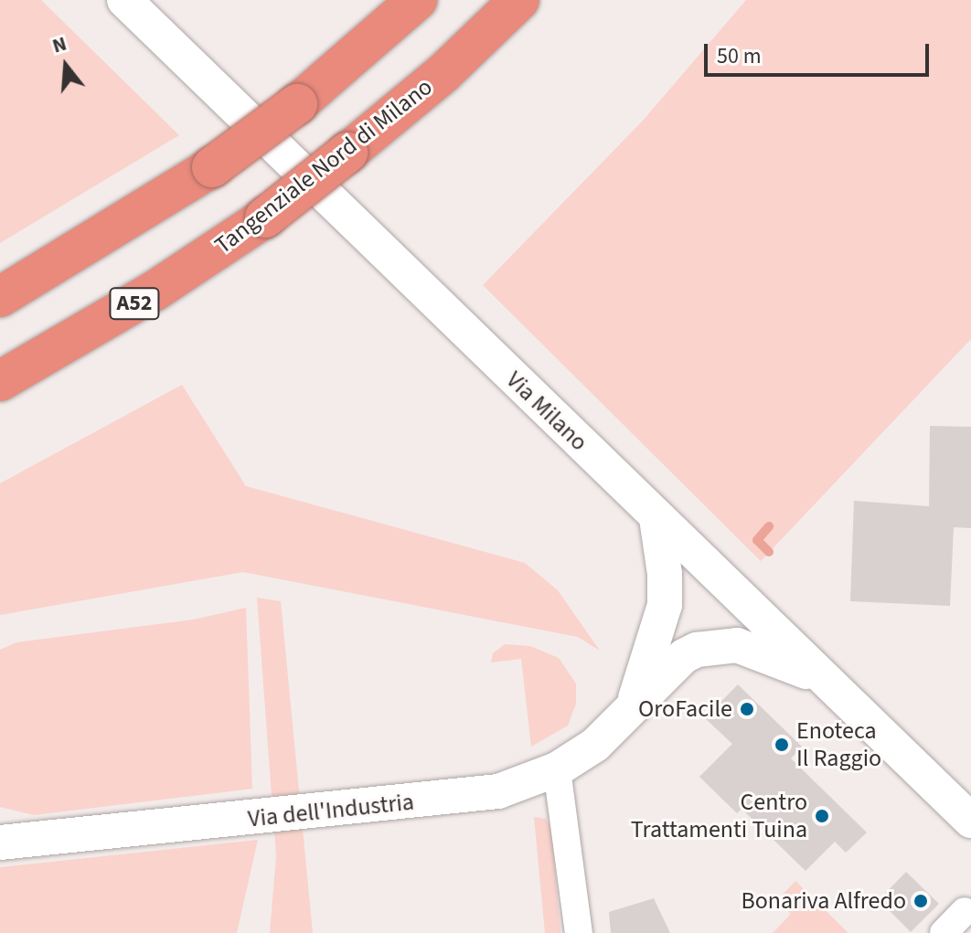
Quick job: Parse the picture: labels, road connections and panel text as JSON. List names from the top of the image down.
{
  "streets": {
    "highway": ["Tangenziale Nord di Milano", "A52"],
    "street": ["Via Milano", "Via dell'Industria"]
  },
  "crossings": [
    ["Via Milano", "Via dell'Industria"]
  ],
  "places": [
    "OroFacile",
    "Enoteca Il Raggio",
    "Centro Trattamenti Tuina",
    "Bonariva Alfredo"
  ],
  "scale_bar": "50 m",
  "north": "top"
}
